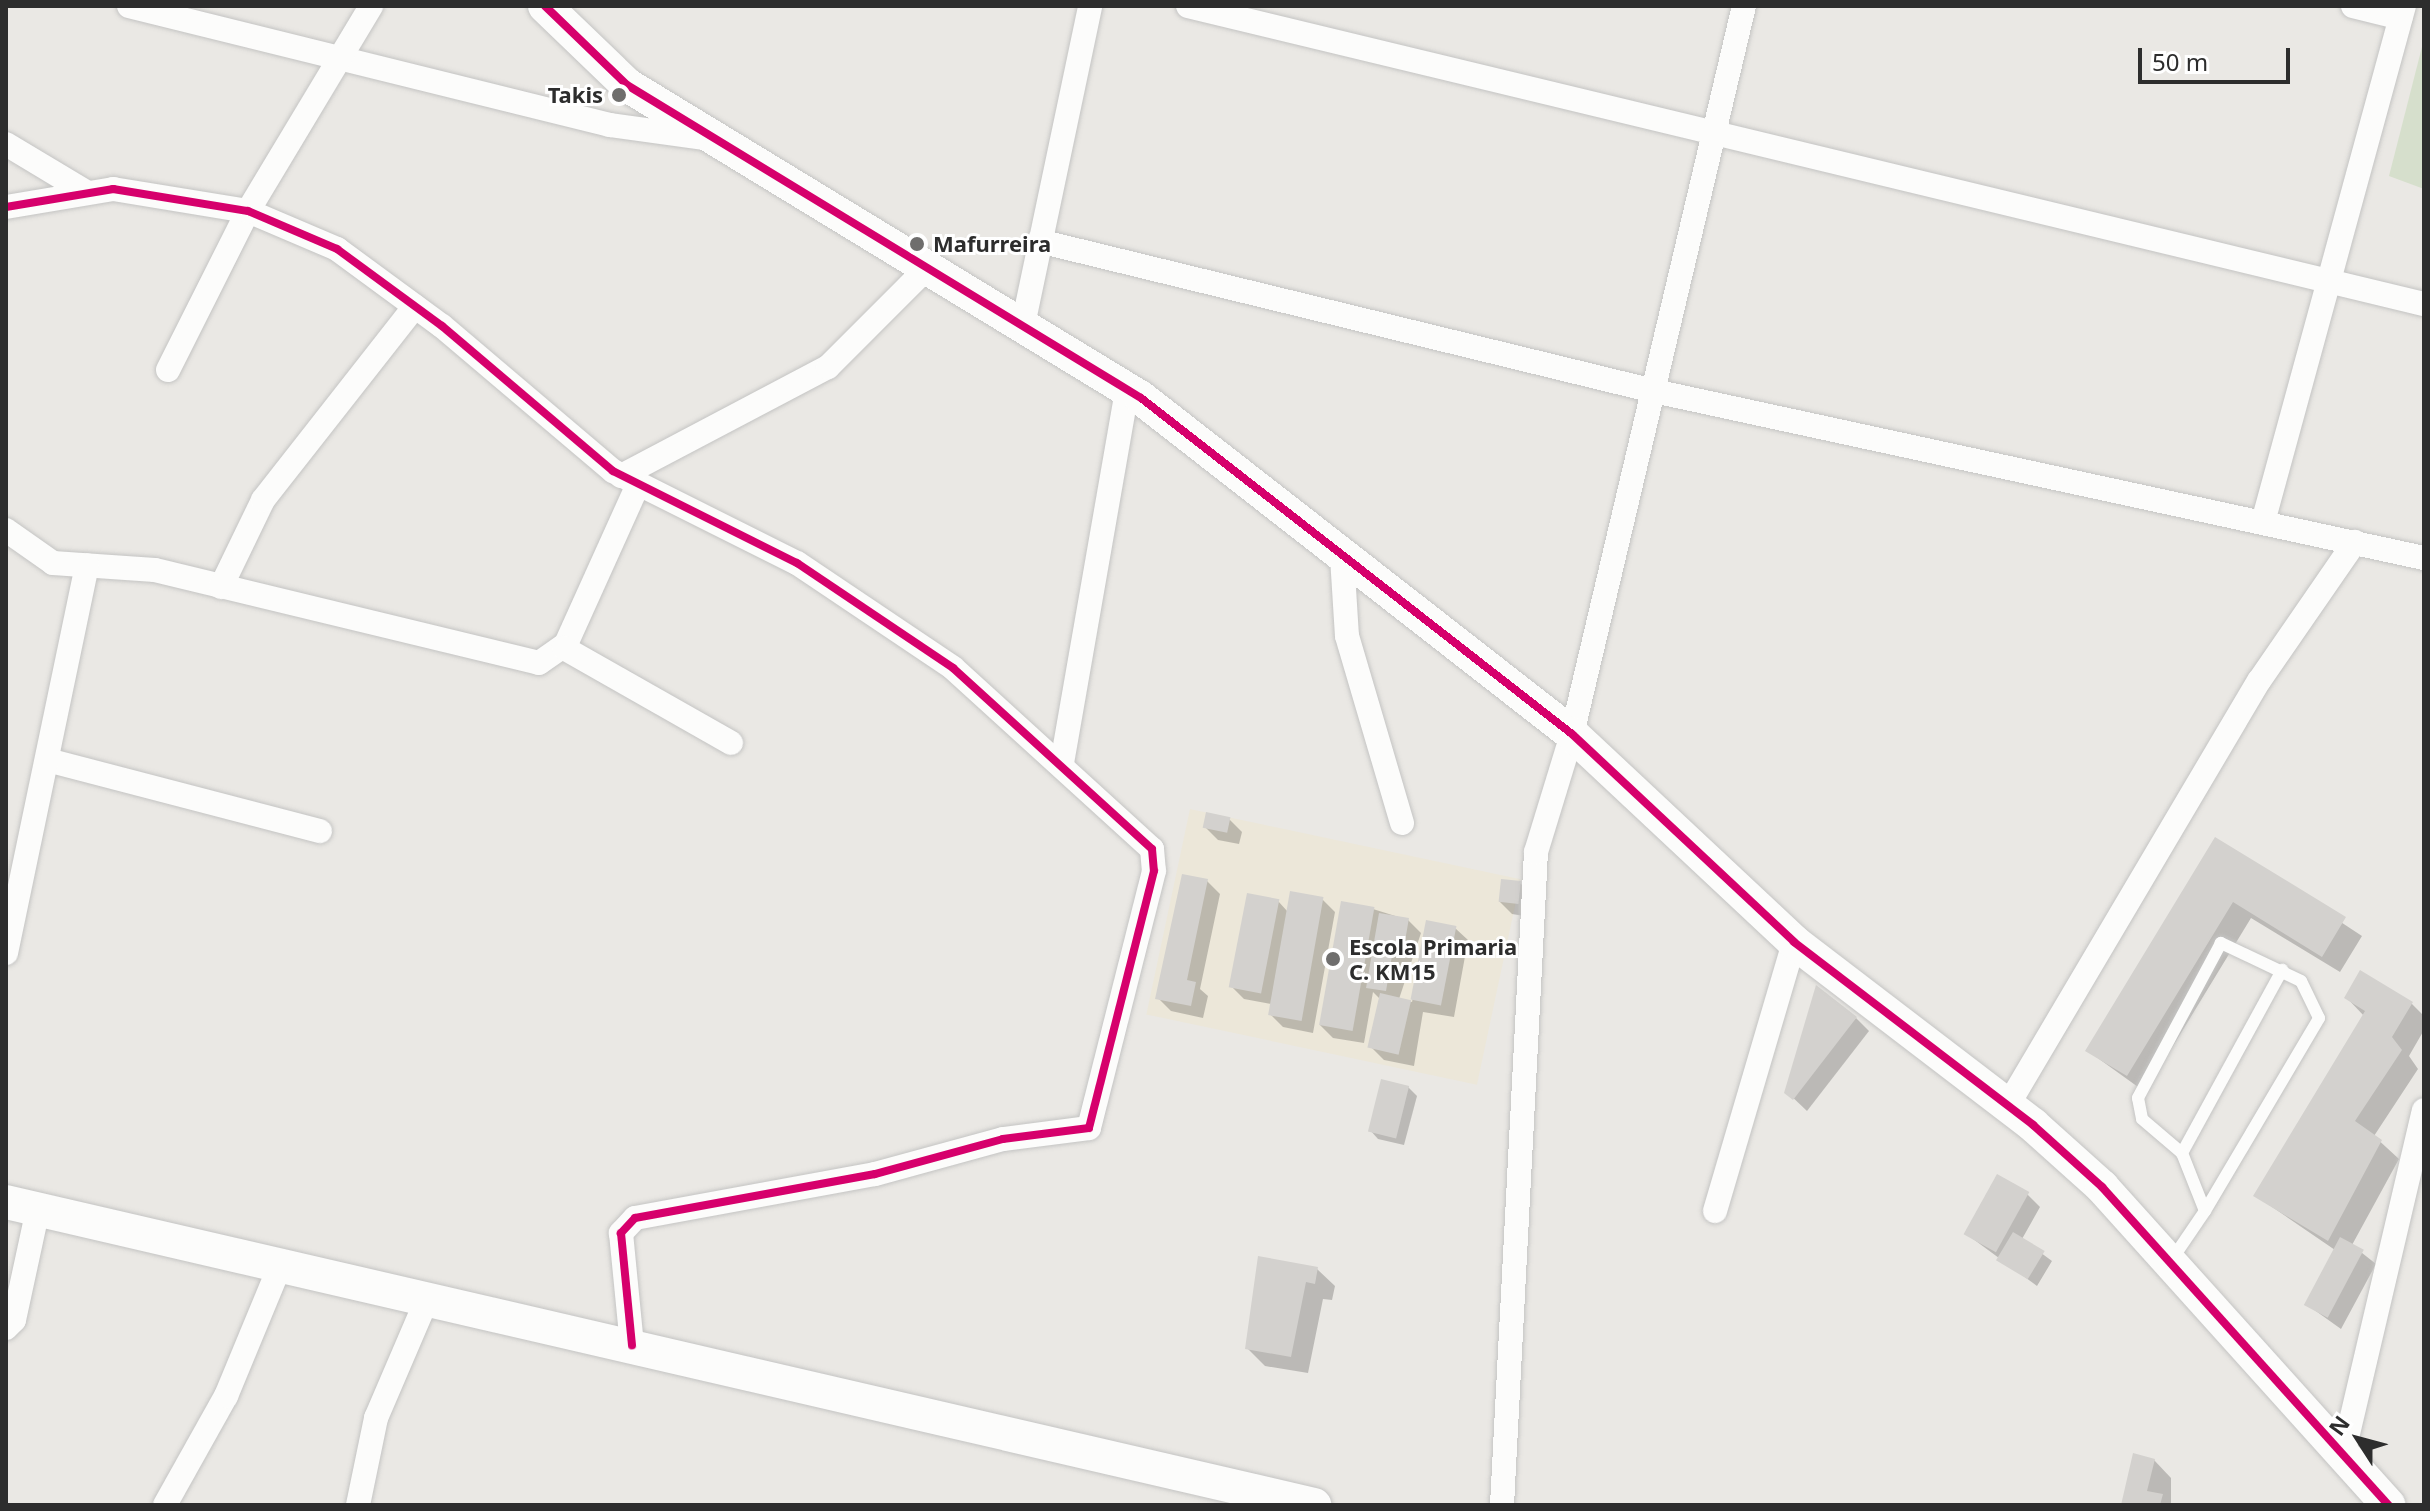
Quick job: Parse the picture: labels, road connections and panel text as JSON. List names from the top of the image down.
{
  "places": ["Takis", "Mafurreira", "Escola Primaria C. KM15"],
  "scale_bar": "50 m",
  "north": "top left"
}
